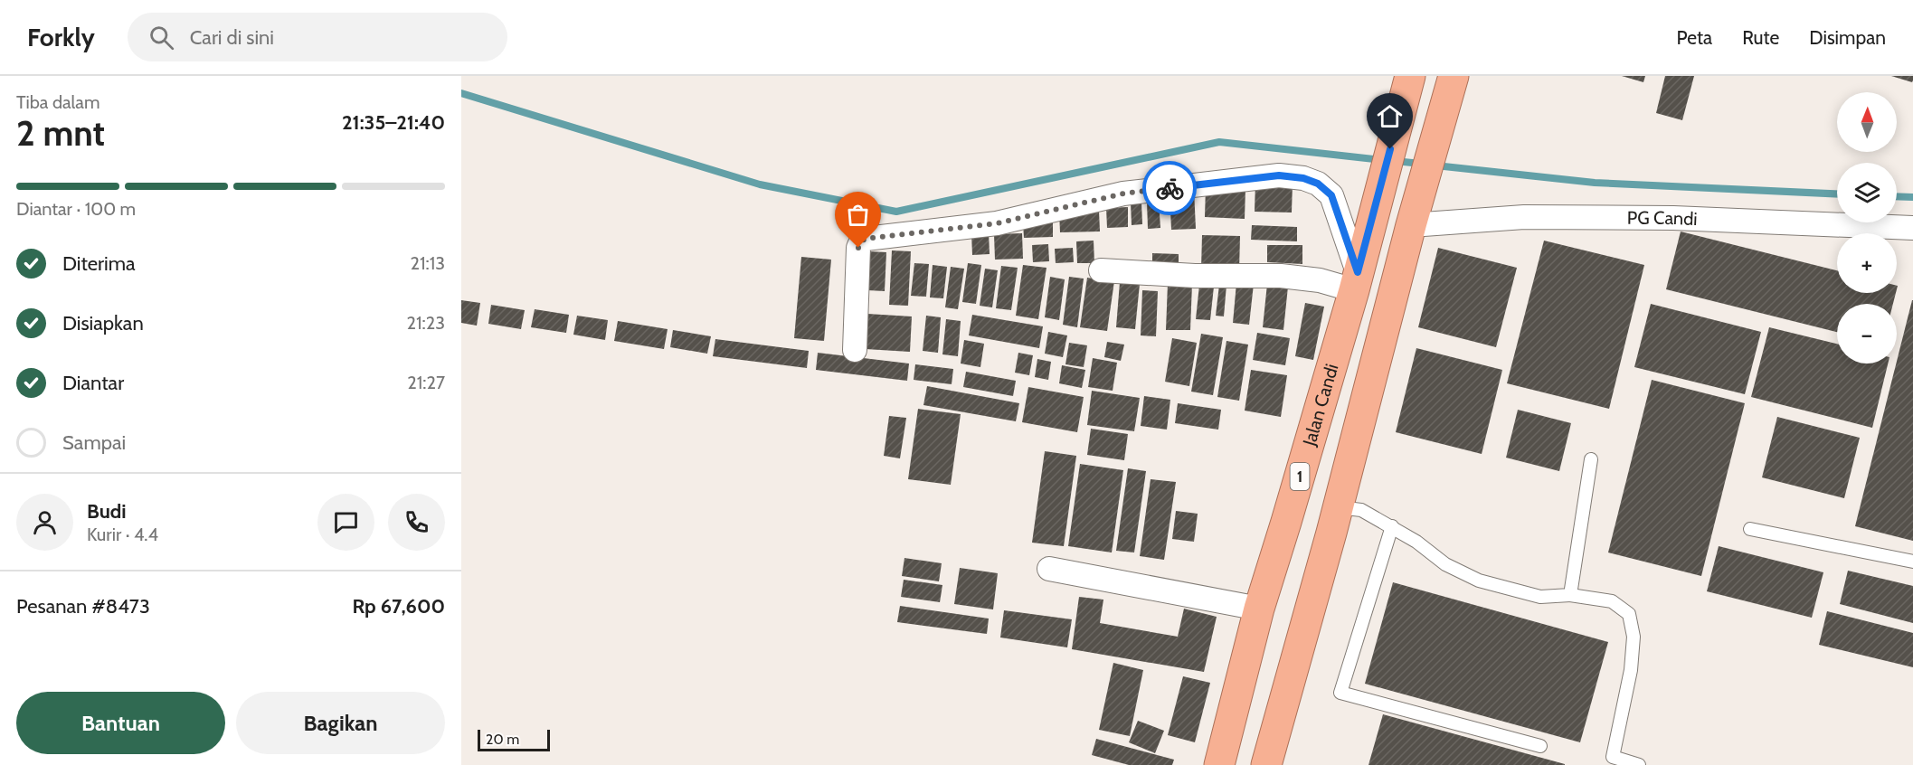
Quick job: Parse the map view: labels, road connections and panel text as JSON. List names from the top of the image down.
{
  "streets": {
    "highway": ["Jalan Candi", "1"],
    "street": ["PG Candi"]
  },
  "scale_bar": "20 m",
  "north": "top",
  "page": {
    "header": "Forkly",
    "search": "Cari di sini",
    "nav": ["Peta", "Rute", "Disimpan"],
    "heading": ["2 mnt", "Tiba dalam", "21:35–21:40"],
    "panel": [
      "Budi",
      "Kurir · 4.4",
      "Pesanan #8473",
      "Rp 67,600"
    ],
    "map_buttons": ["+", "−"],
    "bar": "Diantar · 100 m",
    "list": [
      ["Diterima", "21:13"],
      ["Disiapkan", "21:23"],
      ["Diantar", "21:27"],
      "Sampai"
    ],
    "buttons": ["Bantuan", "Bagikan"],
    "scale": "20 m"
  }
}
